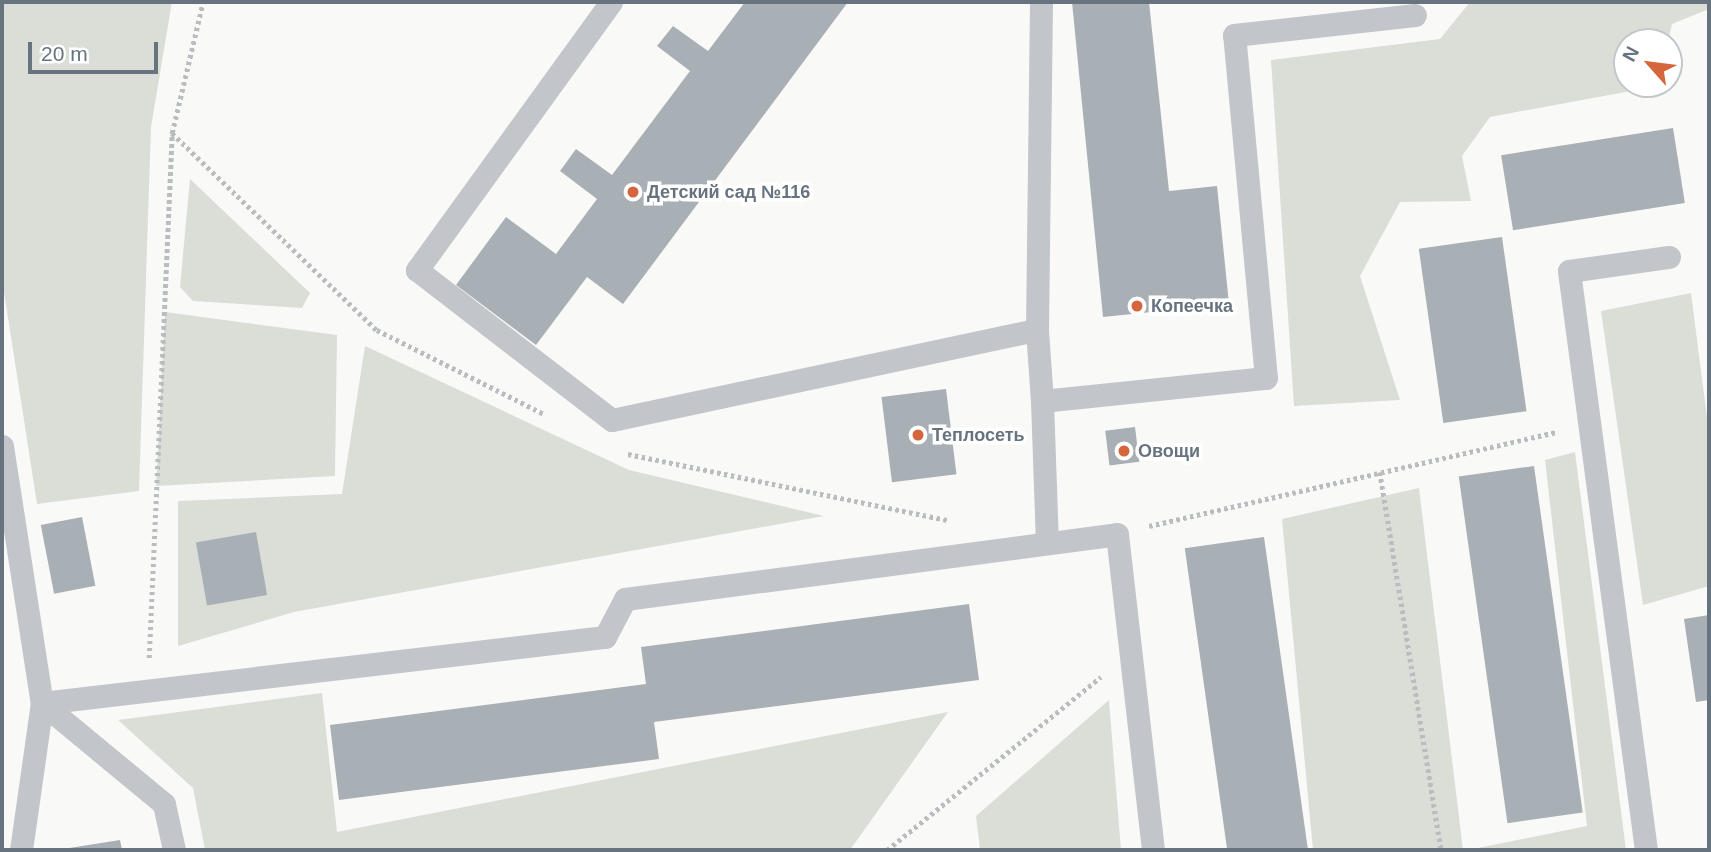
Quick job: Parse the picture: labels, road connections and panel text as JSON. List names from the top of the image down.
{
  "places": [
    "Детский сад №116",
    "Копеечка",
    "Теплосеть",
    "Овощи"
  ],
  "scale_bar": "20 m",
  "north": "top left"
}
